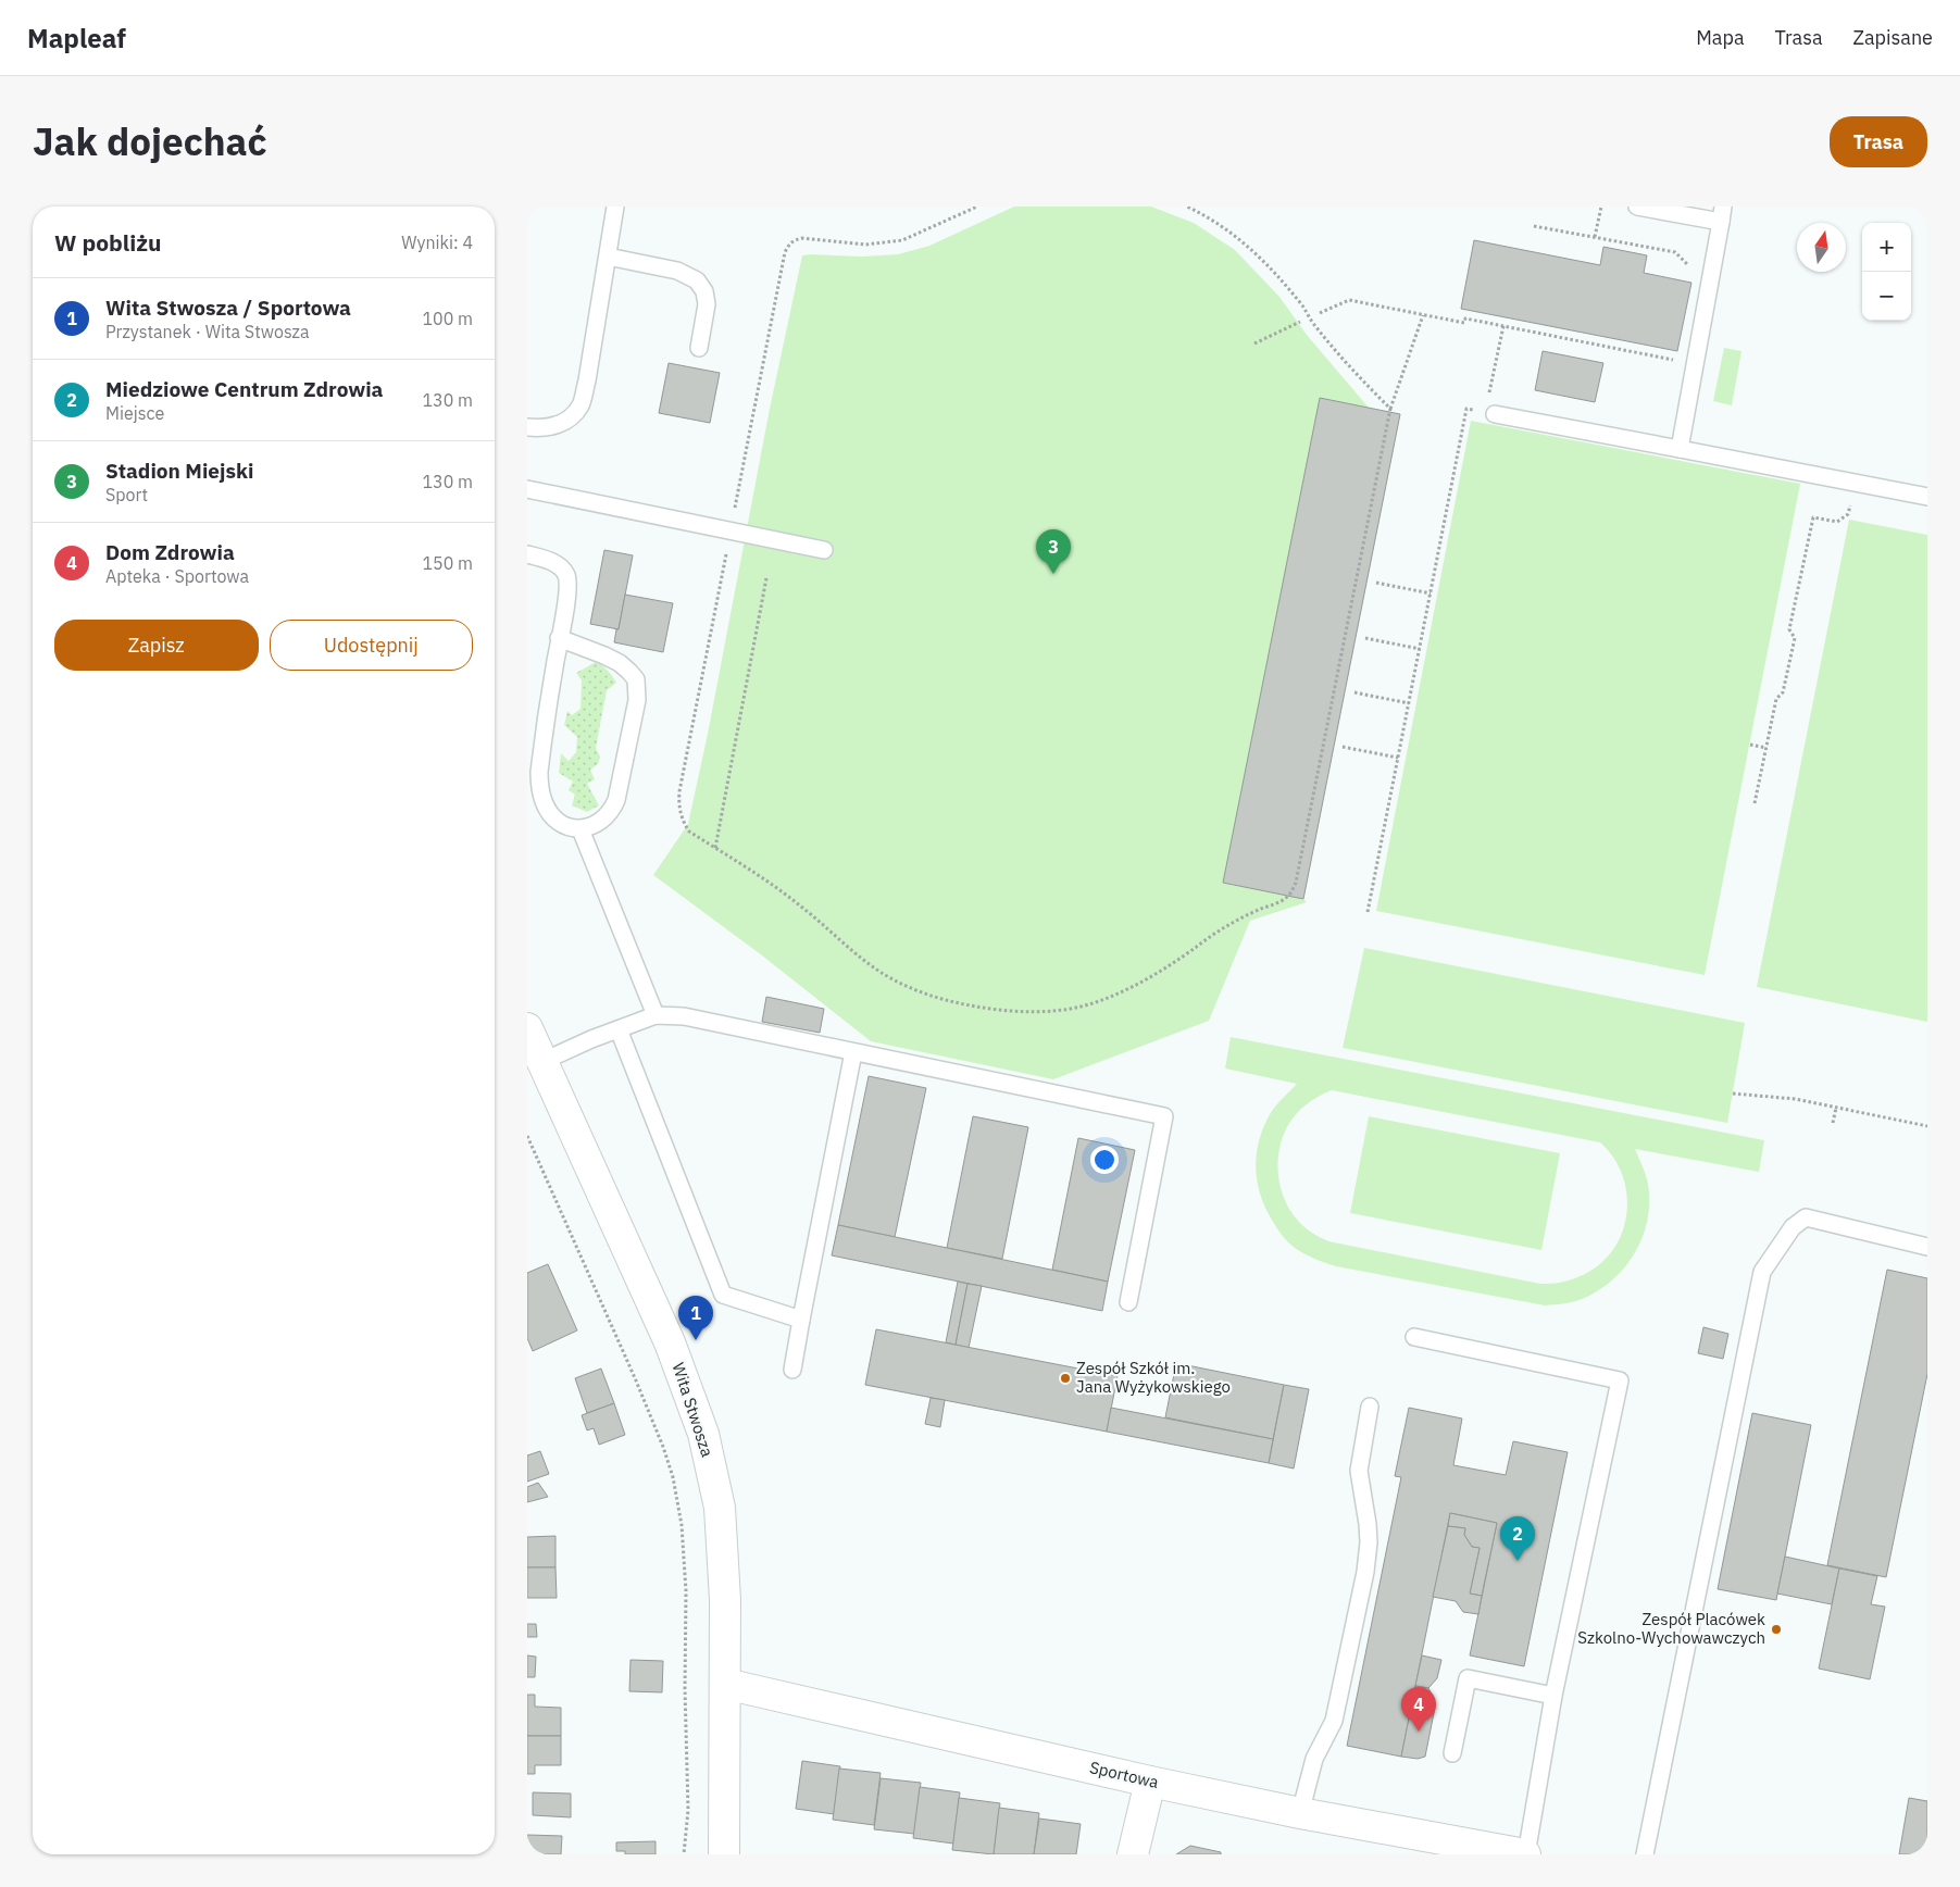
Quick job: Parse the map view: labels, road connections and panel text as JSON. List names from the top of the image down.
{
  "streets": {
    "street": ["Wita Stwosza", "Sportowa"]
  },
  "crossings": [
    ["Wita Stwosza", "Sportowa"]
  ],
  "places": ["Zespół Szkół im. Jana Wyżykowskiego", "Zespół Placówek Szkolno-Wychowawczych"],
  "north": "top",
  "page": {
    "header": "Mapleaf",
    "nav": ["Mapa", "Trasa", "Zapisane"],
    "title": "Jak dojechać",
    "buttons": [
      "Trasa",
      ["Zapisz", "Udostępnij"]
    ],
    "heading": ["W pobliżu", "Wyniki: 4"],
    "map_buttons": ["+", "−"],
    "list": [
      {
        "mark": "1",
        "name": "Wita Stwosza / Sportowa",
        "note": "Przystanek · Wita Stwosza",
        "value": "100 m"
      },
      {
        "mark": "2",
        "name": "Miedziowe Centrum Zdrowia",
        "note": "Miejsce",
        "value": "130 m"
      },
      {
        "mark": "3",
        "name": "Stadion Miejski",
        "note": "Sport",
        "value": "130 m"
      },
      {
        "mark": "4",
        "name": "Dom Zdrowia",
        "note": "Apteka · Sportowa",
        "value": "150 m"
      }
    ],
    "pins": [
      "3",
      "1",
      "2",
      "4"
    ]
  }
}
